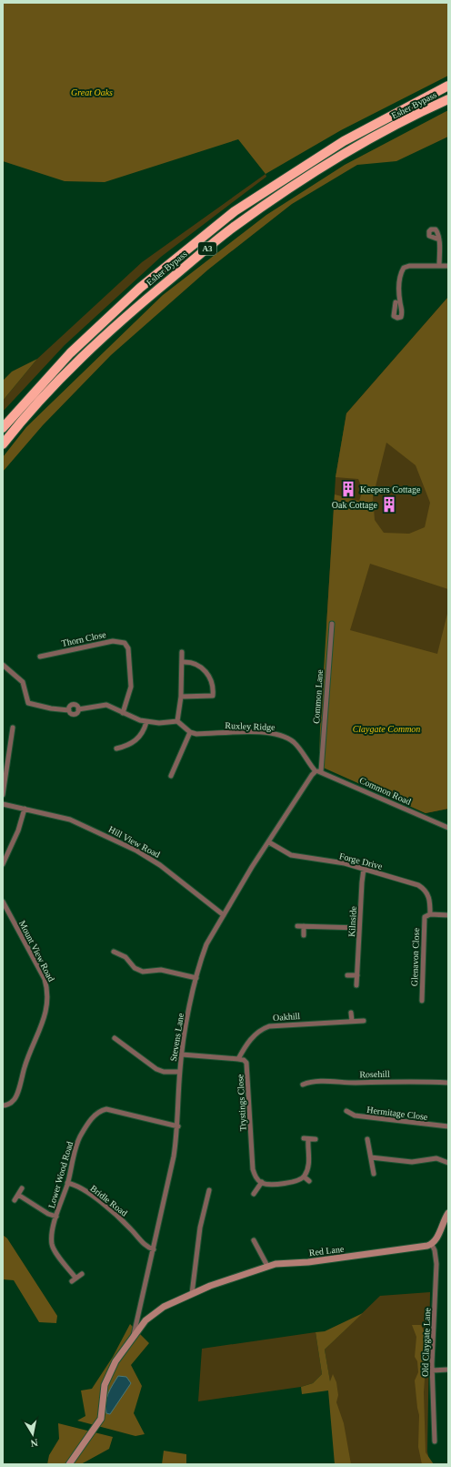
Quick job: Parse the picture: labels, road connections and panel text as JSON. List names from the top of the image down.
{
  "streets": {
    "highway": ["Esher Bypass", "A3"],
    "street": [
      "Thorn Close",
      "Common Lane",
      "Ruxley Ridge",
      "Common Road",
      "Hill View Road",
      "Forge Drive",
      "Kilnside",
      "Mount View Road",
      "Glenavon Close",
      "Oakhill",
      "Stevens Lane",
      "Rosehill",
      "Trystings Close",
      "Hermitage Close",
      "Lower Wood Road",
      "Bridle Road",
      "Red Lane",
      "Old Claygate Lane"
    ]
  },
  "crossings": [
    ["Common Lane", "Ruxley Ridge"],
    ["Common Lane", "Common Road"],
    ["Common Lane", "Stevens Lane"],
    ["Ruxley Ridge", "Common Road"],
    ["Ruxley Ridge", "Stevens Lane"],
    ["Common Road", "Stevens Lane"],
    ["Hill View Road", "Stevens Lane"],
    ["Forge Drive", "Kilnside"],
    ["Forge Drive", "Glenavon Close"],
    ["Forge Drive", "Stevens Lane"],
    ["Oakhill", "Trystings Close"],
    ["Stevens Lane", "Lower Wood Road"],
    ["Stevens Lane", "Bridle Road"],
    ["Stevens Lane", "Red Lane"],
    ["Lower Wood Road", "Bridle Road"],
    ["Red Lane", "Old Claygate Lane"]
  ],
  "parks": ["Great Oaks", "Claygate Common"],
  "places": {
    "building": ["Keepers Cottage", "Oak Cottage"]
  },
  "north": "bottom"
}
